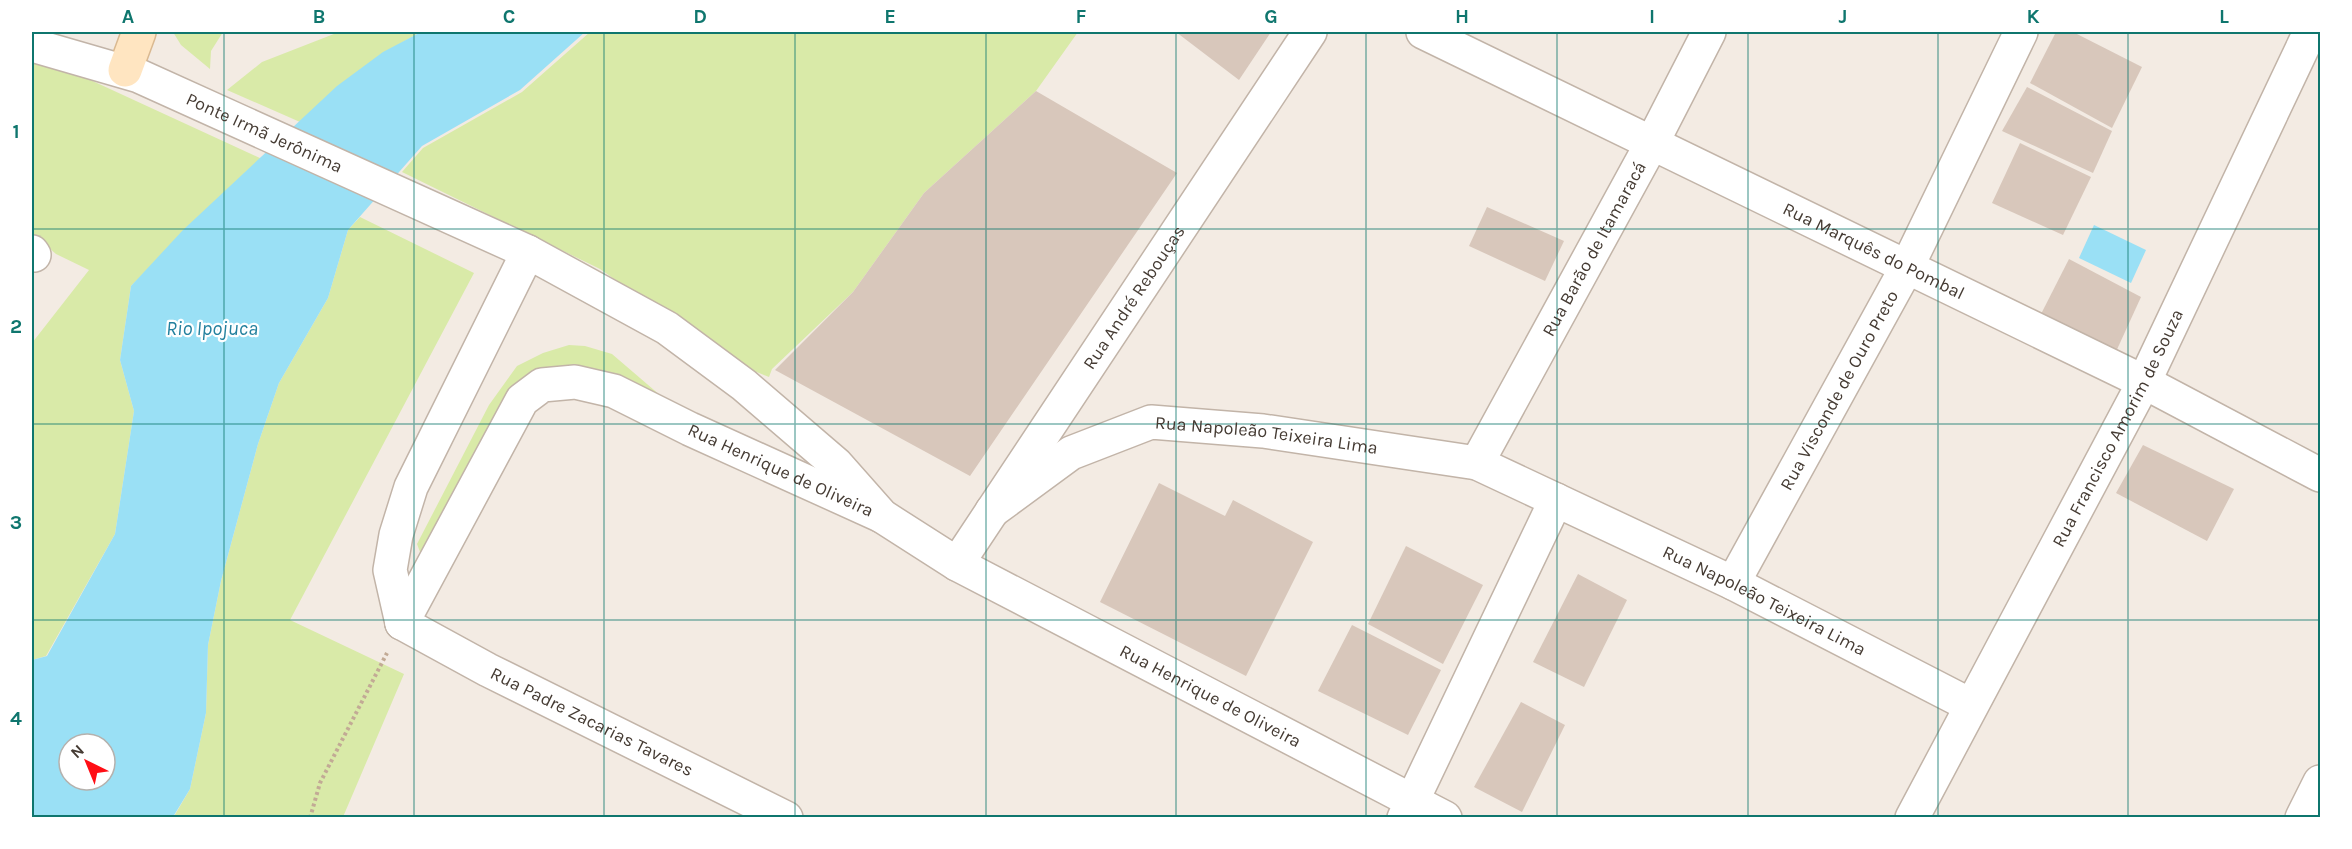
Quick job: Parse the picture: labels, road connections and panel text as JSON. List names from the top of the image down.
{
  "streets": {
    "street": [
      "Ponte Irmã Jerônima",
      "Rua Barão de Itamaracá",
      "Rua Marquês do Pombal",
      "Rua André Rebouças",
      "Rua Visconde de Ouro Preto",
      "Rua Francisco Amorim de Souza",
      "Rua Napoleão Teixeira Lima",
      "Rua Henrique de Oliveira",
      "Rua Padre Zacarias Tavares"
    ]
  },
  "crossings": [
    ["Ponte Irmã Jerônima", "Rua Henrique de Oliveira"],
    ["Rua Barão de Itamaracá", "Rua Marquês do Pombal"],
    ["Rua Barão de Itamaracá", "Rua Napoleão Teixeira Lima"],
    ["Rua Marquês do Pombal", "Rua Visconde de Ouro Preto"],
    ["Rua Marquês do Pombal", "Rua Francisco Amorim de Souza"],
    ["Rua André Rebouças", "Rua Napoleão Teixeira Lima"],
    ["Rua André Rebouças", "Rua Henrique de Oliveira"],
    ["Rua Visconde de Ouro Preto", "Rua Napoleão Teixeira Lima"],
    ["Rua Francisco Amorim de Souza", "Rua Napoleão Teixeira Lima"],
    ["Rua Henrique de Oliveira", "Rua Padre Zacarias Tavares"]
  ],
  "water": ["Rio Ipojuca"],
  "north": "top left",
  "grid": {
    "columns": [
      "A",
      "B",
      "C",
      "D",
      "E",
      "F",
      "G",
      "H",
      "I",
      "J",
      "K",
      "L"
    ],
    "rows": [
      "1",
      "2",
      "3",
      "4"
    ]
  }
}
